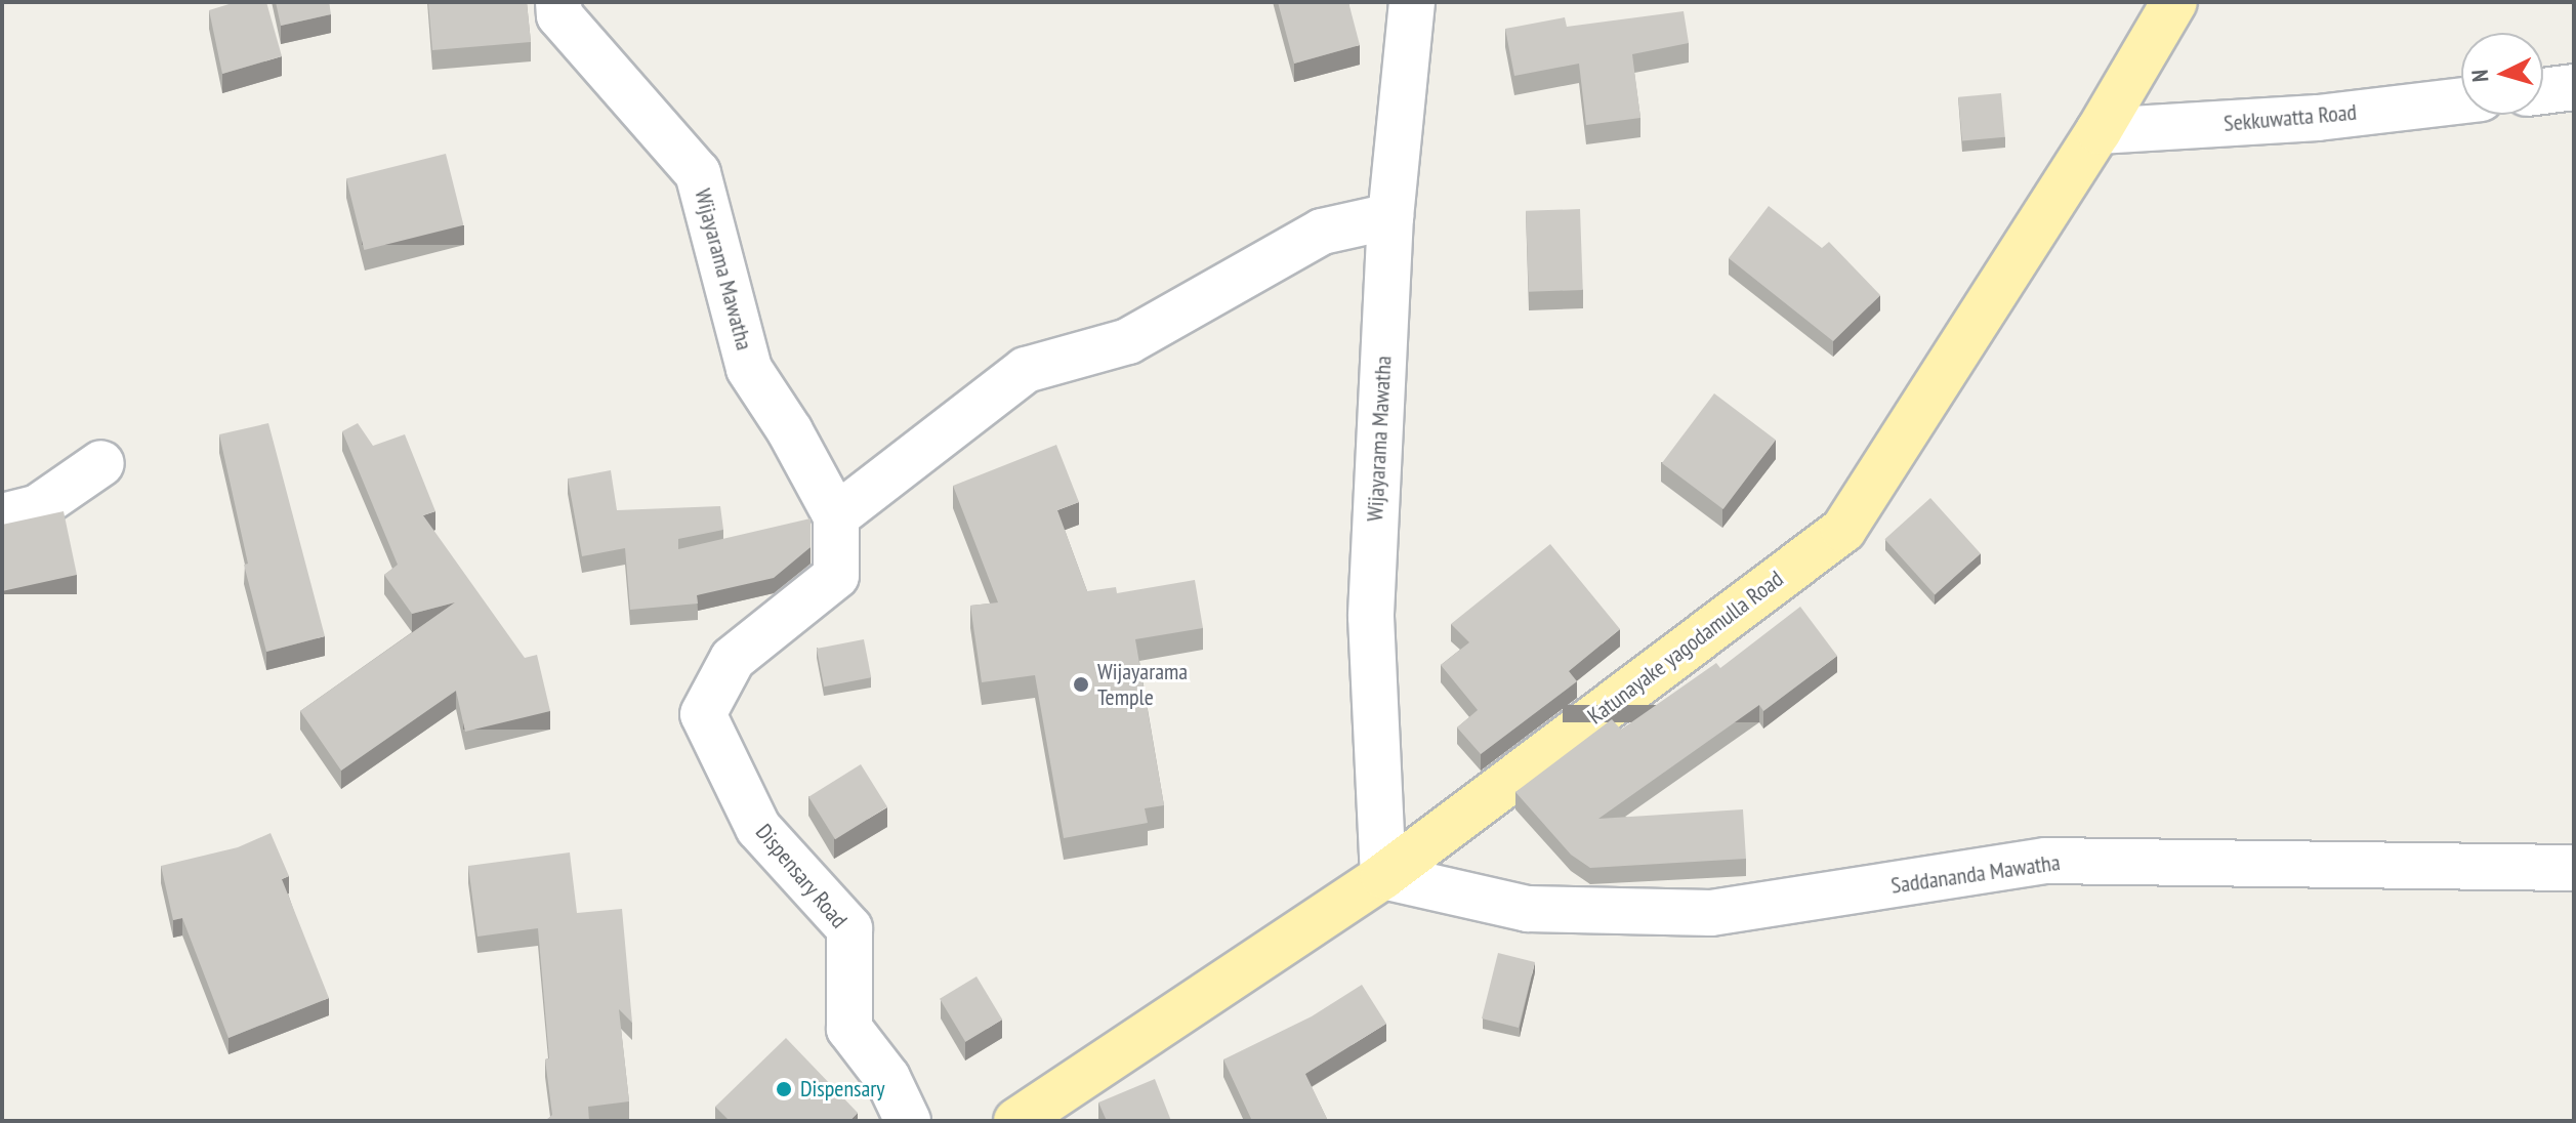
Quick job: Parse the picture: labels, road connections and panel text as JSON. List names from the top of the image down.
{
  "streets": {
    "main road": ["Katunayake yagodamulla Road"],
    "street": [
      "Sekkuwatta Road",
      "Wijayarama Mawatha",
      "Saddananda Mawatha",
      "Dispensary Road"
    ]
  },
  "crossings": [
    ["Sekkuwatta Road", "Katunayake yagodamulla Road"],
    ["Wijayarama Mawatha", "Katunayake yagodamulla Road"],
    ["Wijayarama Mawatha", "Saddananda Mawatha"],
    ["Wijayarama Mawatha", "Dispensary Road"],
    ["Katunayake yagodamulla Road", "Saddananda Mawatha"]
  ],
  "places": ["Wijayarama Temple", "Dispensary"],
  "north": "left"
}
